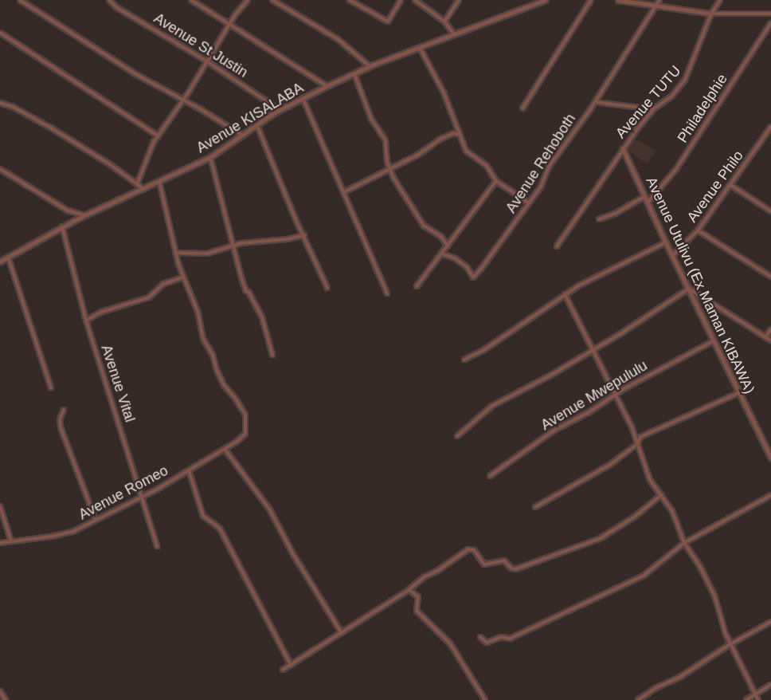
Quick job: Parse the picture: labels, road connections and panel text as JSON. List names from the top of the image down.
{
  "streets": {
    "street": [
      "Avenue St Justin",
      "Avenue TUTU",
      "Philadelphie",
      "Avenue KISALABA",
      "Avenue Rehoboth",
      "Avenue Philo",
      "Avenue Utulivu (Ex Maman KIBAWA)",
      "Avenue Vital",
      "Avenue Mwepululu",
      "Avenue Romeo"
    ]
  },
  "crossings": [
    ["Avenue St Justin", "Avenue KISALABA"],
    ["Avenue TUTU", "Avenue Utulivu (Ex Maman KIBAWA)"],
    ["Philadelphie", "Avenue Utulivu (Ex Maman KIBAWA)"],
    ["Avenue KISALABA", "Avenue Vital"],
    ["Avenue Philo", "Avenue Utulivu (Ex Maman KIBAWA)"],
    ["Avenue Utulivu (Ex Maman KIBAWA)", "Avenue Mwepululu"],
    ["Avenue Vital", "Avenue Romeo"]
  ]
}
